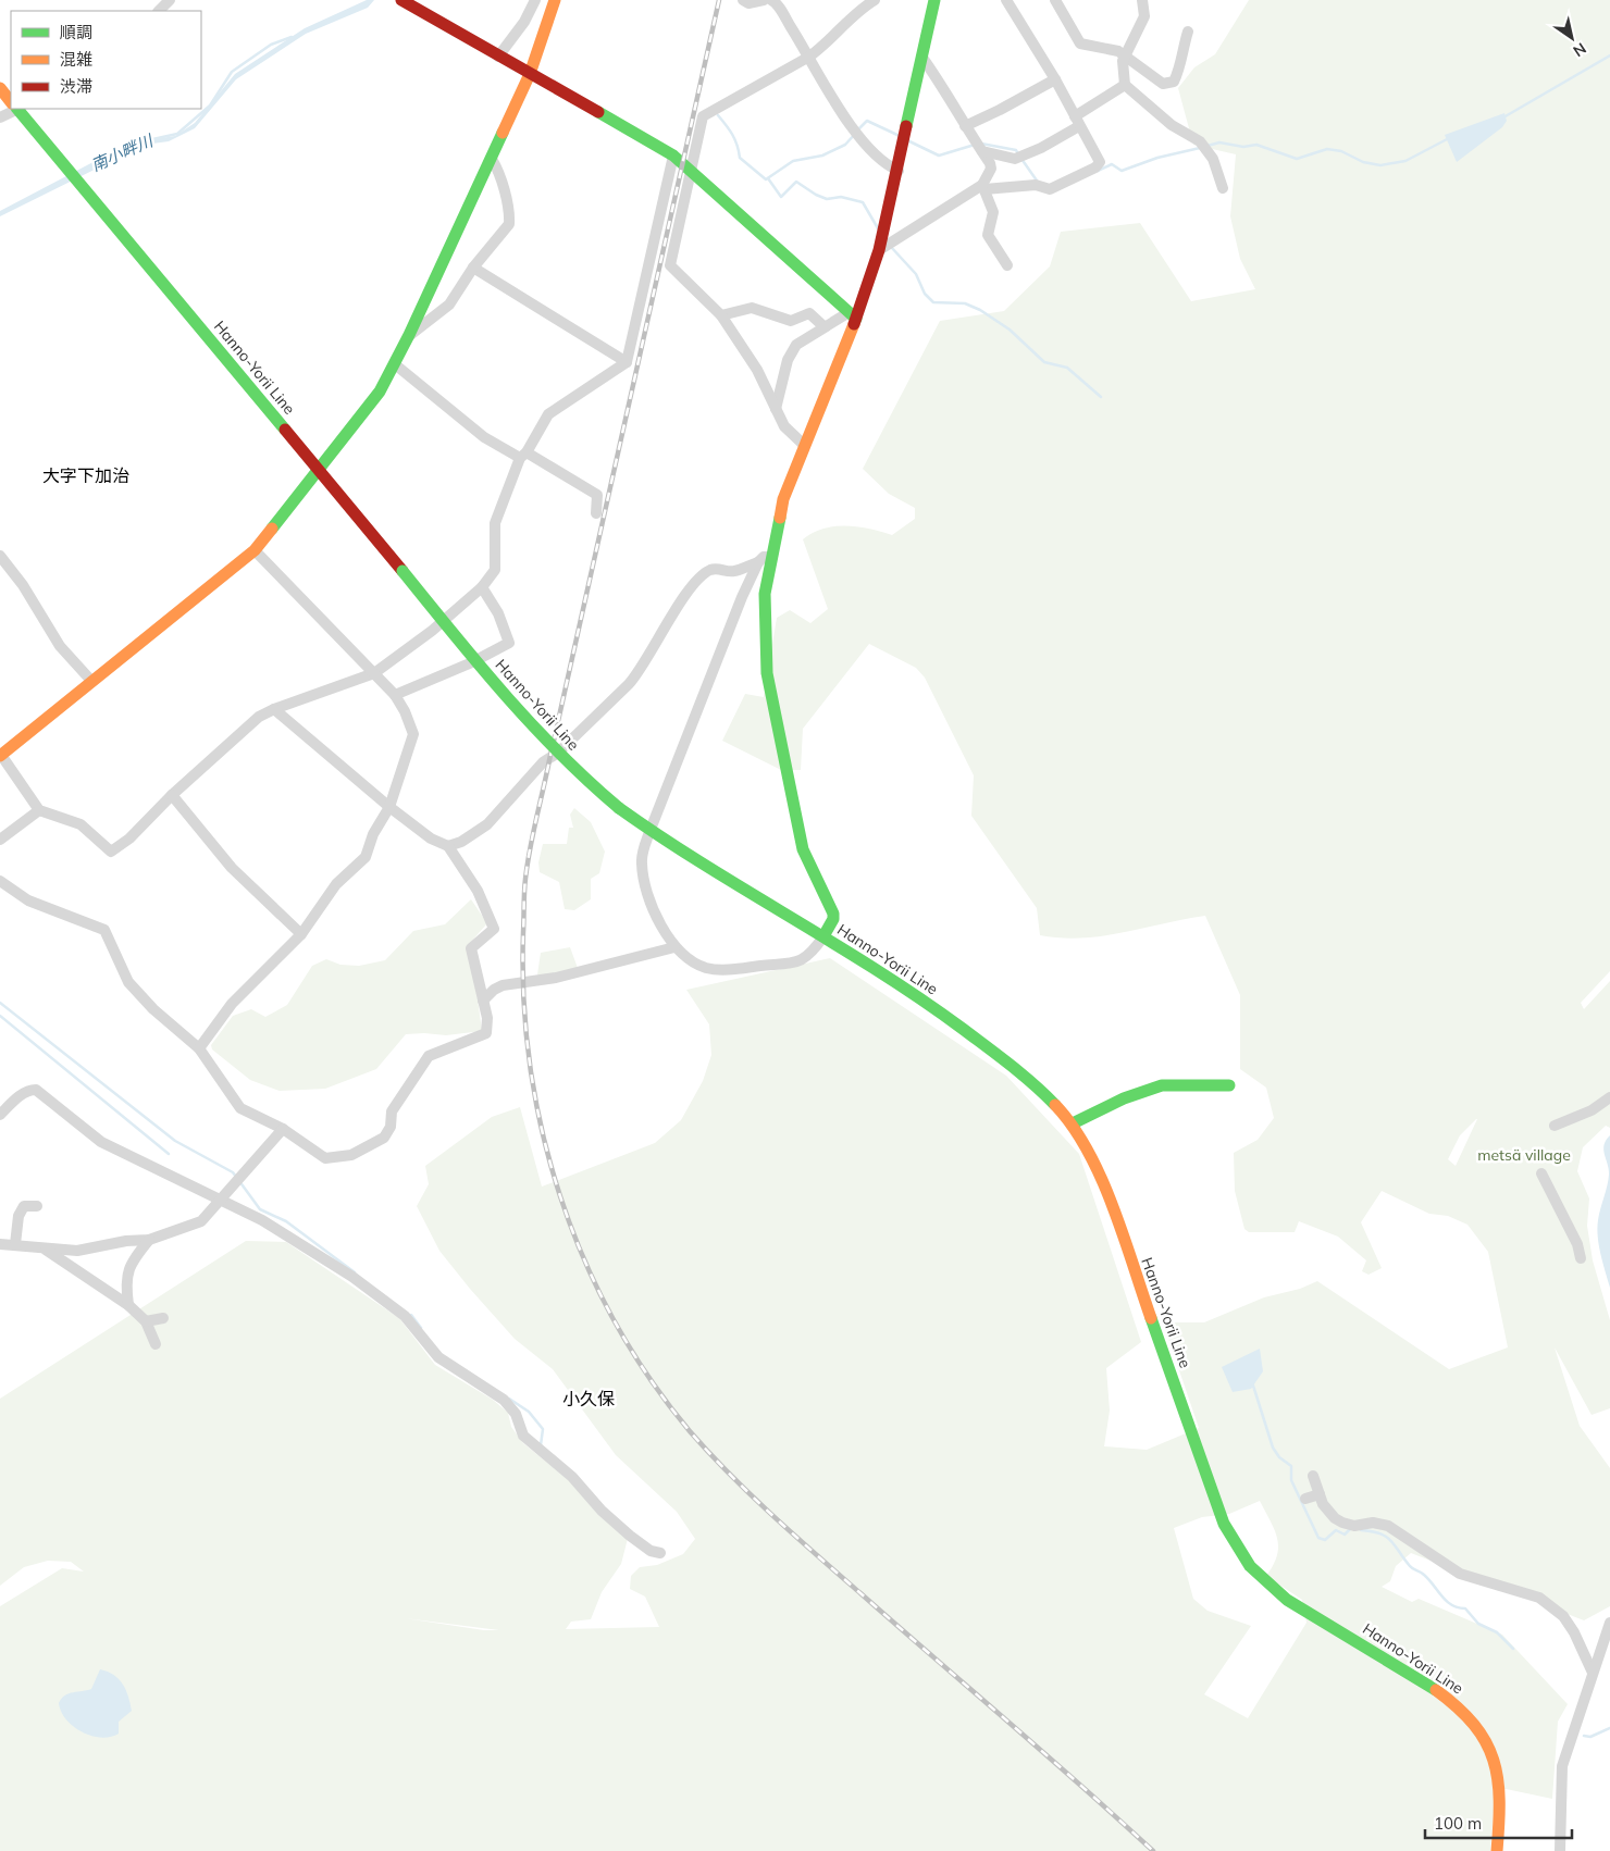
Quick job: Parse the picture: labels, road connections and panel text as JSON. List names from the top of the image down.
{
  "streets": {
    "street": ["Hanno-Yorii Line"]
  },
  "districts": ["大字下加治", "小久保"],
  "water": ["南小畔川"],
  "parks": ["metsä village"],
  "legend": ["順調", "混雑", "渋滞"],
  "scale_bar": "100 m",
  "north": "bottom right"
}
